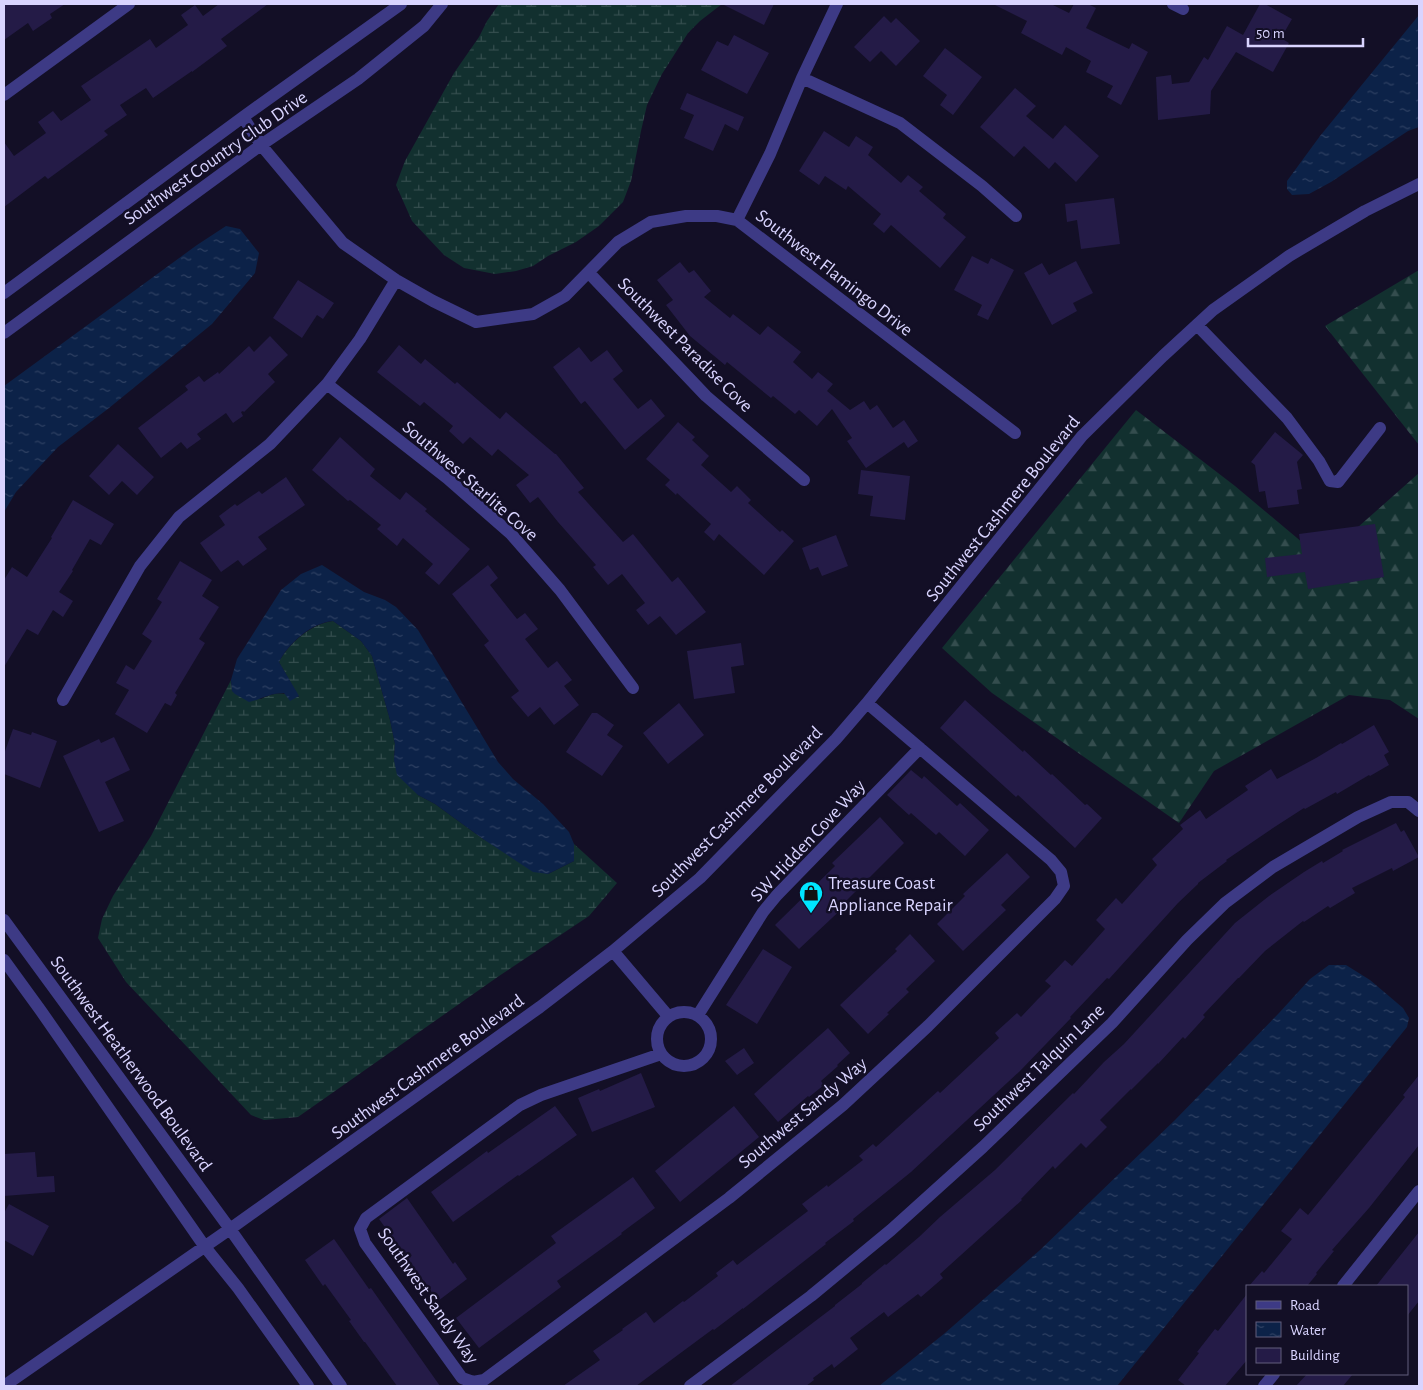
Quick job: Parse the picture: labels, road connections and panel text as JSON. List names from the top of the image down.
{
  "streets": {
    "street": [
      "Southwest Country Club Drive",
      "Southwest Flamingo Drive",
      "Southwest Paradise Cove",
      "Southwest Starlite Cove",
      "Southwest Cashmere Boulevard",
      "SW Hidden Cove Way",
      "Southwest Heatherwood Boulevard",
      "Southwest Talquin Lane",
      "Southwest Sandy Way"
    ]
  },
  "crossings": [
    ["Southwest Country Club Drive", "Southwest Flamingo Drive"],
    ["Southwest Flamingo Drive", "Southwest Paradise Cove"],
    ["Southwest Cashmere Boulevard", "Southwest Heatherwood Boulevard"],
    ["Southwest Cashmere Boulevard", "Southwest Sandy Way"],
    ["SW Hidden Cove Way", "Southwest Sandy Way"]
  ],
  "places": {
    "shop": ["Treasure Coast Appliance Repair"]
  },
  "legend": ["Road", "Water", "Building"],
  "scale_bar": "50 m"
}
